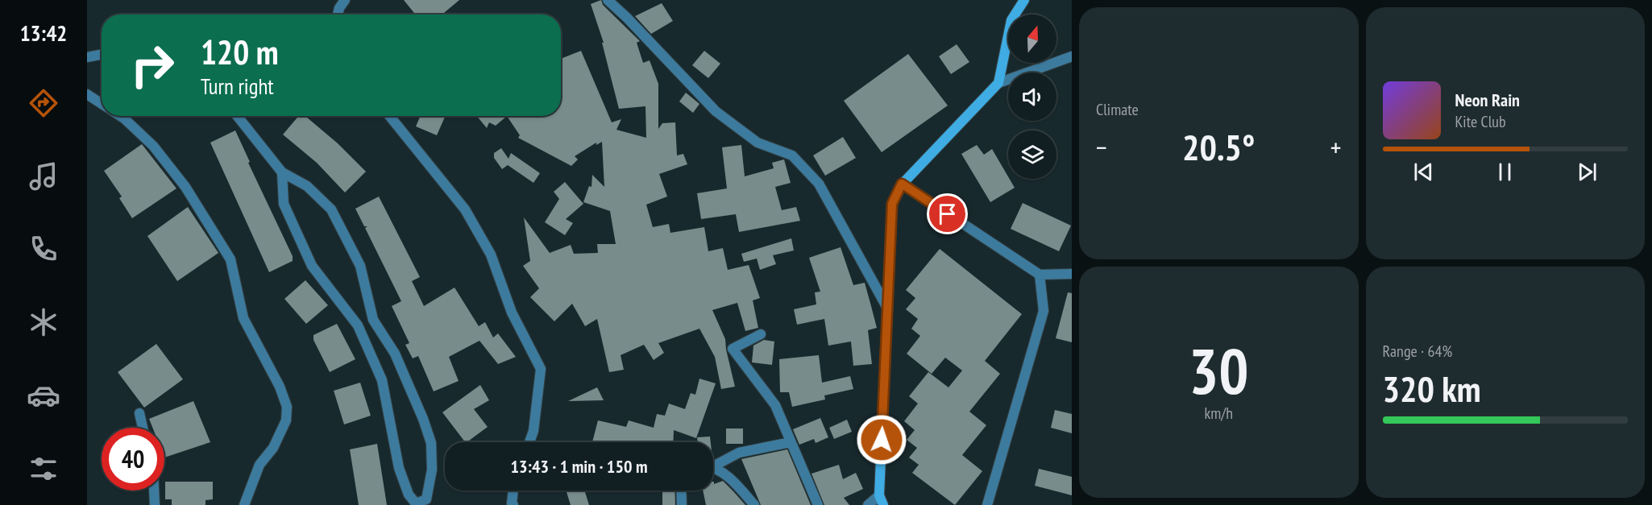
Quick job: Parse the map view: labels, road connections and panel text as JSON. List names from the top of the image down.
{
  "north": "top",
  "page": {
    "tabs": "13:42",
    "tile": [
      "Climate",
      ["30", "km/h"],
      ["Range · 64%", "320 km"]
    ],
    "turn": ["120 m", "Turn right"],
    "song": ["Neon Rain", "Kite Club"],
    "heat": ["−", "20.5°", "+"],
    "limit": "40",
    "trip": "13:43 · 1 min · 150 m"
  }
}
